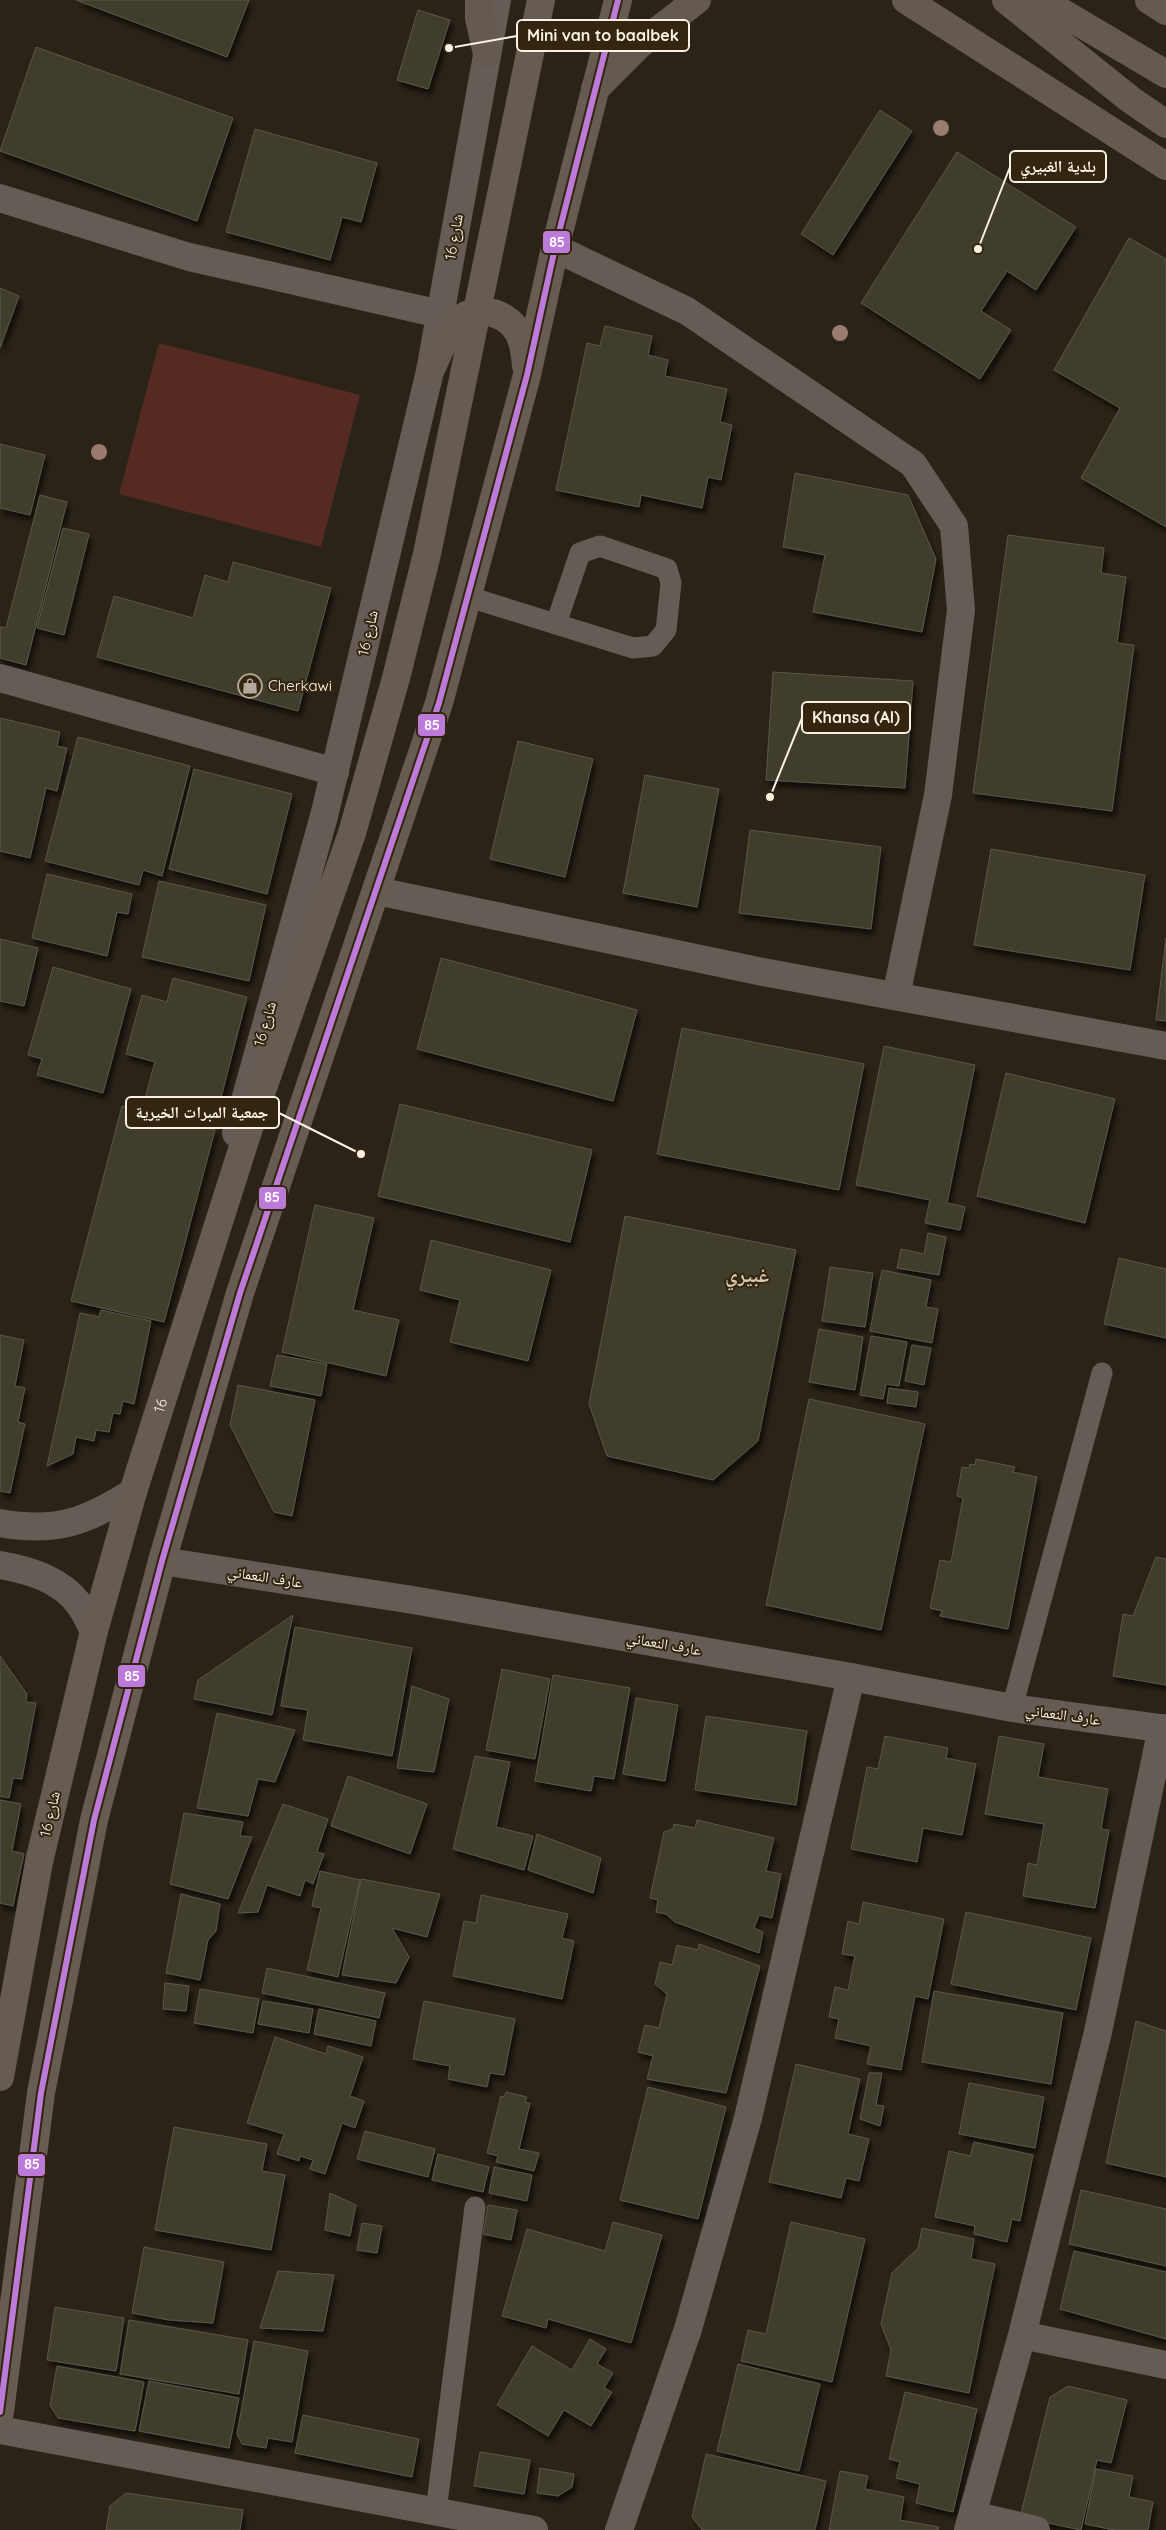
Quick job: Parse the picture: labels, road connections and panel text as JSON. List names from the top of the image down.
{
  "streets": {
    "main road": ["شارع 16", "16"],
    "street": ["عارف النعماني"]
  },
  "crossings": [
    ["شارع 16", "16"]
  ],
  "districts": ["غبيري"],
  "places": {
    "other": [
      "Mini van to baalbek",
      "بلدية الغبيري",
      "Khansa (Al)",
      "جمعية المبرات الخيرية"
    ],
    "shop": ["Cherkawi"]
  },
  "lines": ["transit line 85"]
}
